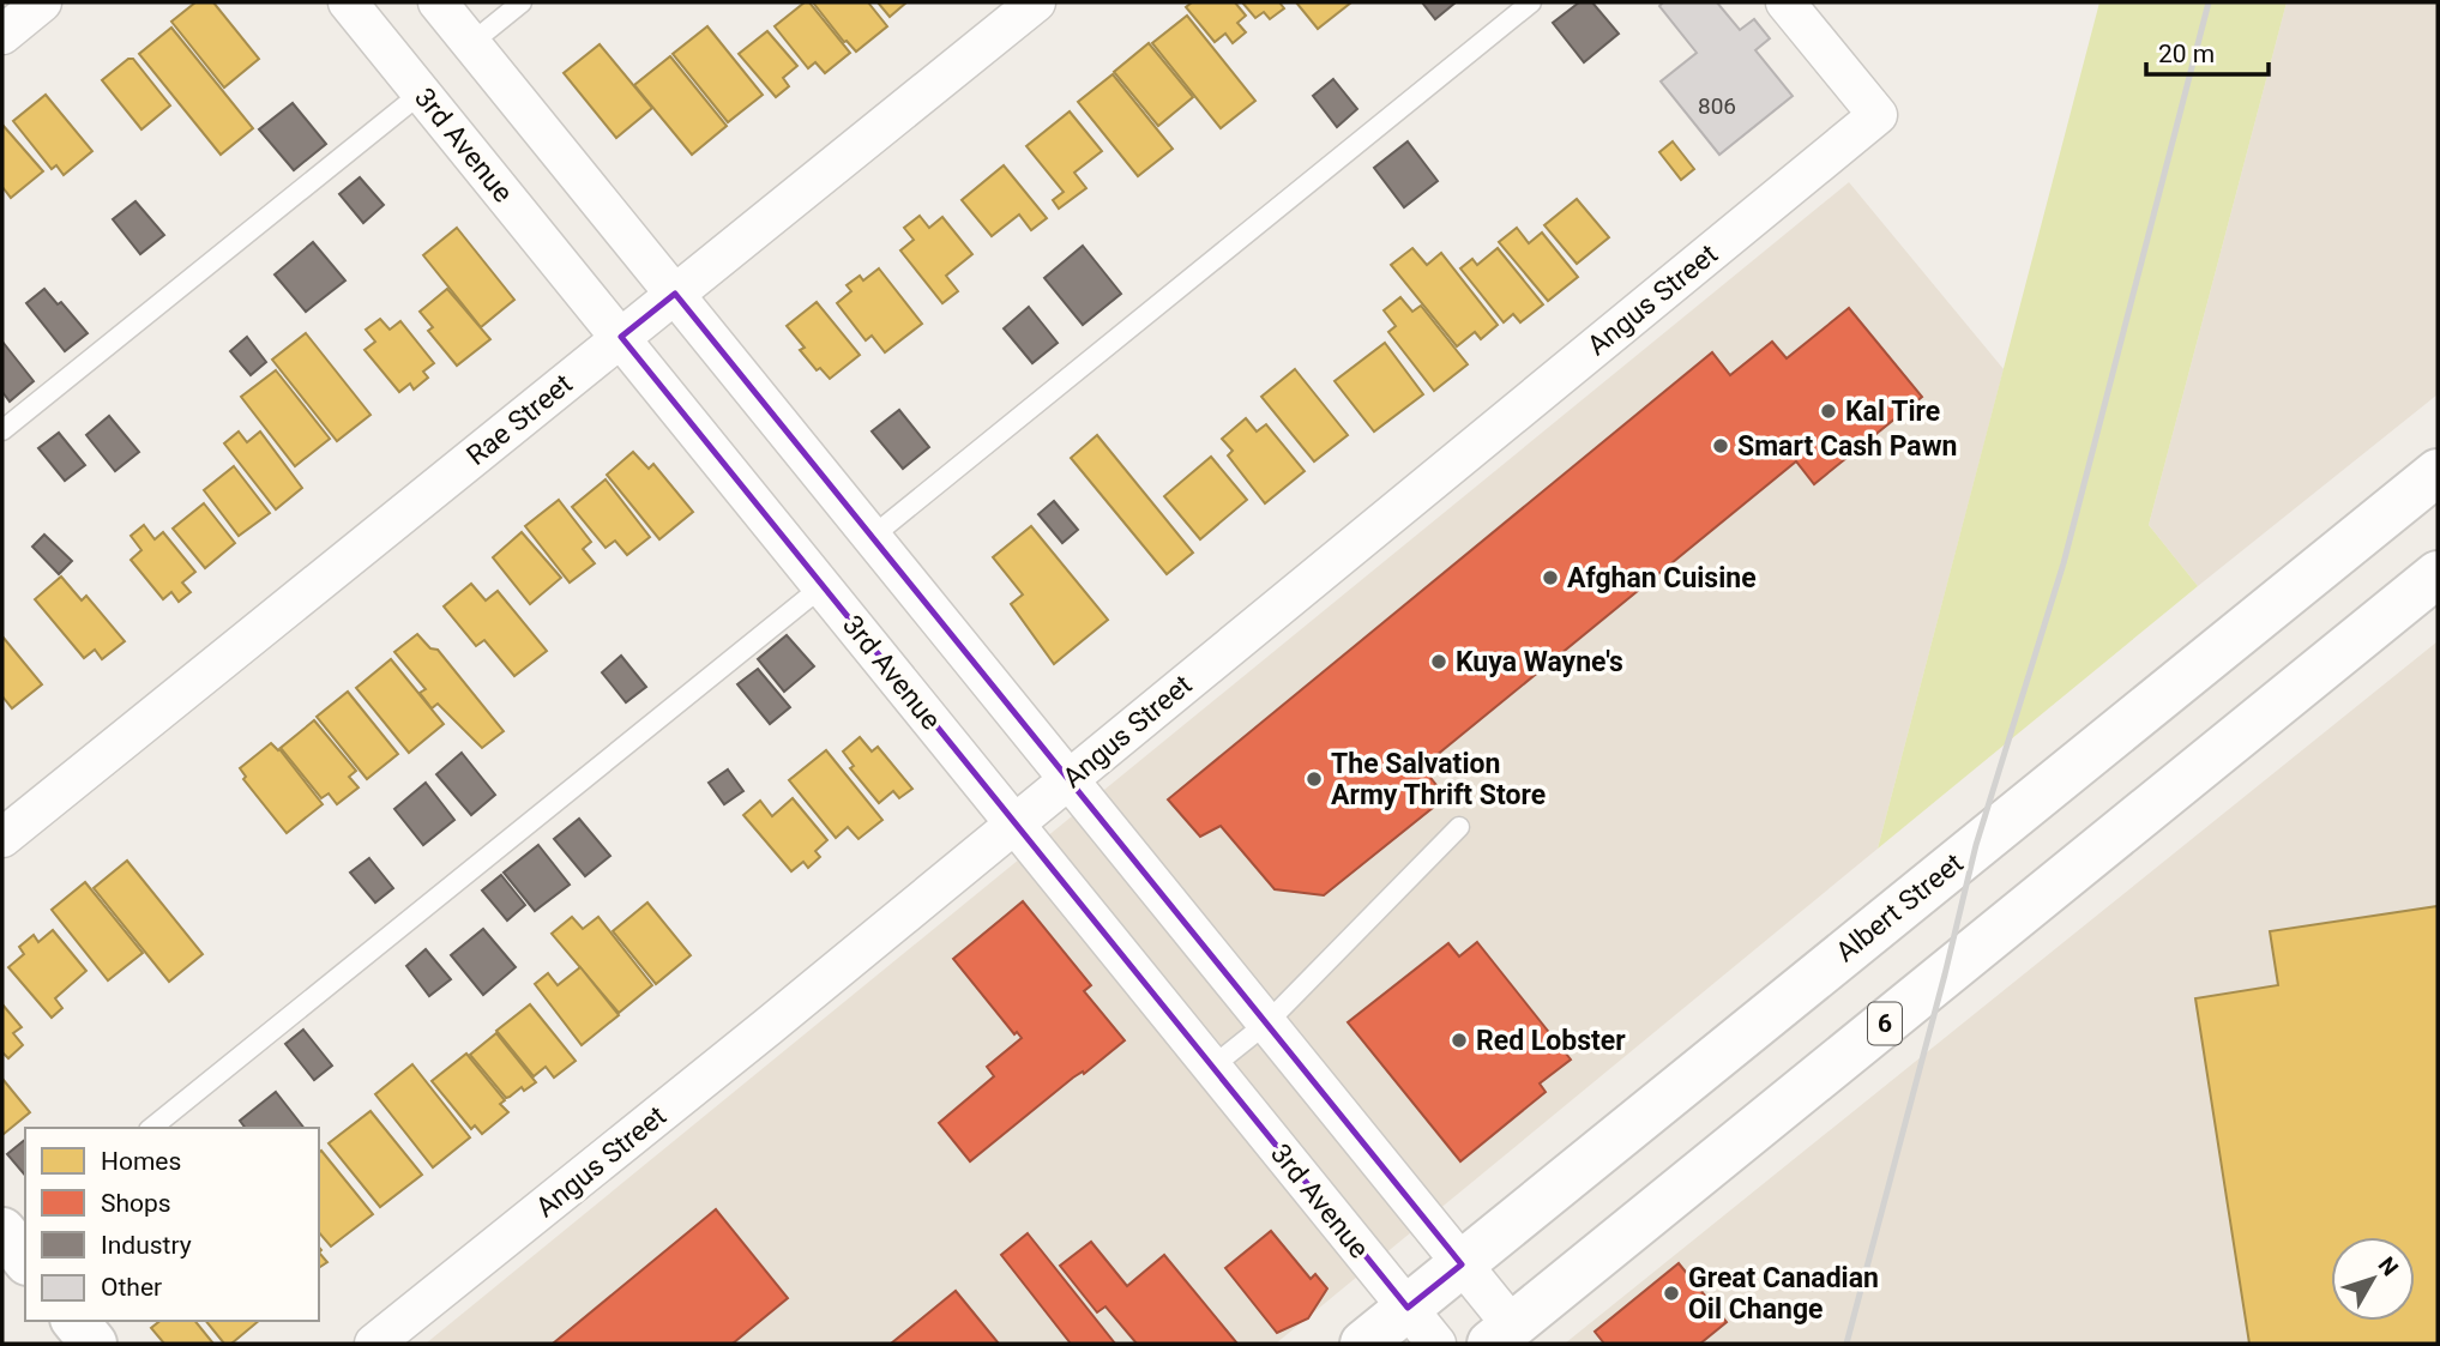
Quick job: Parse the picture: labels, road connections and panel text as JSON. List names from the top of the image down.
{
  "streets": {
    "main road": ["Albert Street", "6"],
    "street": ["3rd Avenue", "Angus Street", "Rae Street"]
  },
  "crossings": [
    ["3rd Avenue", "Angus Street"],
    ["3rd Avenue", "Rae Street"],
    ["3rd Avenue", "Albert Street"]
  ],
  "places": [
    "Kal Tire",
    "Smart Cash Pawn",
    "Afghan Cuisine",
    "Kuya Wayne's",
    "The Salvation Army Thrift Store",
    "Red Lobster",
    "Great Canadian Oil Change"
  ],
  "house_numbers": ["806"],
  "legend": [
    "Homes",
    "Shops",
    "Industry",
    "Other"
  ],
  "scale_bar": "20 m",
  "north": "top right"
}
